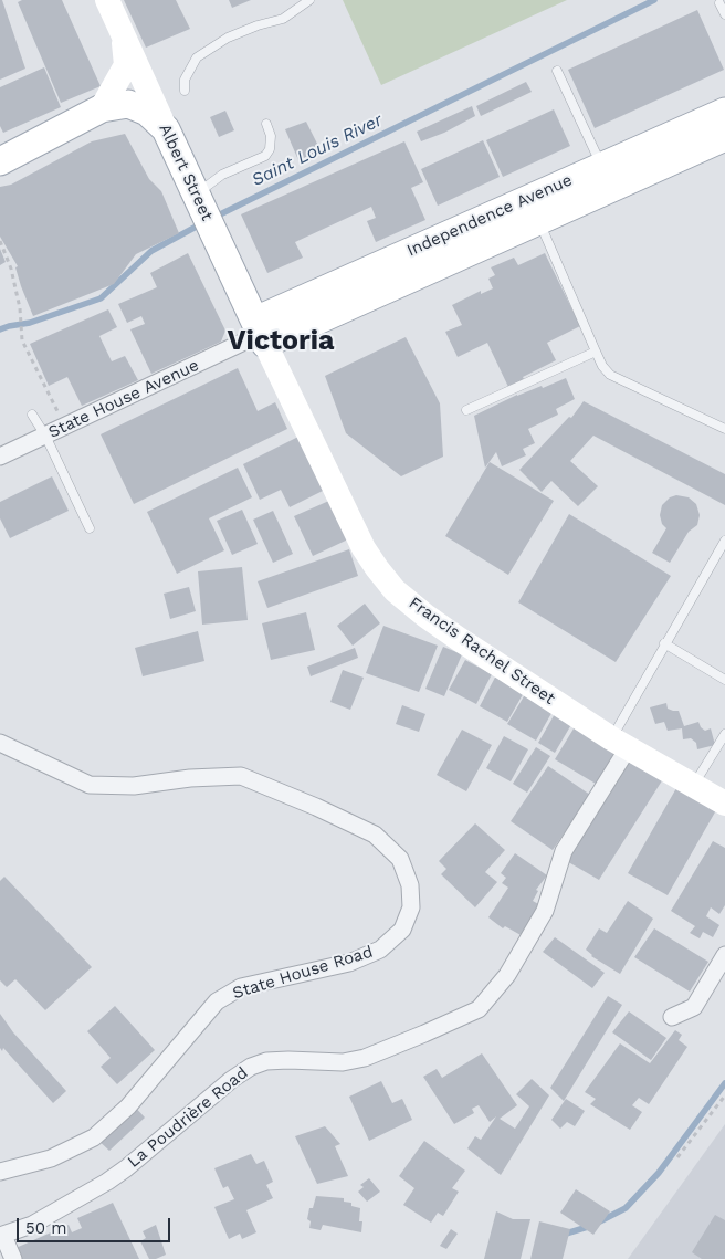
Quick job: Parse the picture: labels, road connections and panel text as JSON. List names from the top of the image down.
{
  "streets": {
    "main road": ["Albert Street", "Independence Avenue", "Francis Rachel Street"],
    "street": ["State House Avenue", "State House Road", "La Poudrière Road"]
  },
  "crossings": [
    ["Albert Street", "Independence Avenue"],
    ["Albert Street", "State House Avenue"],
    ["Albert Street", "Francis Rachel Street"],
    ["Independence Avenue", "State House Avenue"],
    ["Independence Avenue", "Francis Rachel Street"],
    ["State House Avenue", "Francis Rachel Street"],
    ["Francis Rachel Street", "La Poudrière Road"]
  ],
  "districts": ["Victoria"],
  "water": ["Saint Louis River"],
  "scale_bar": "50 m"
}
